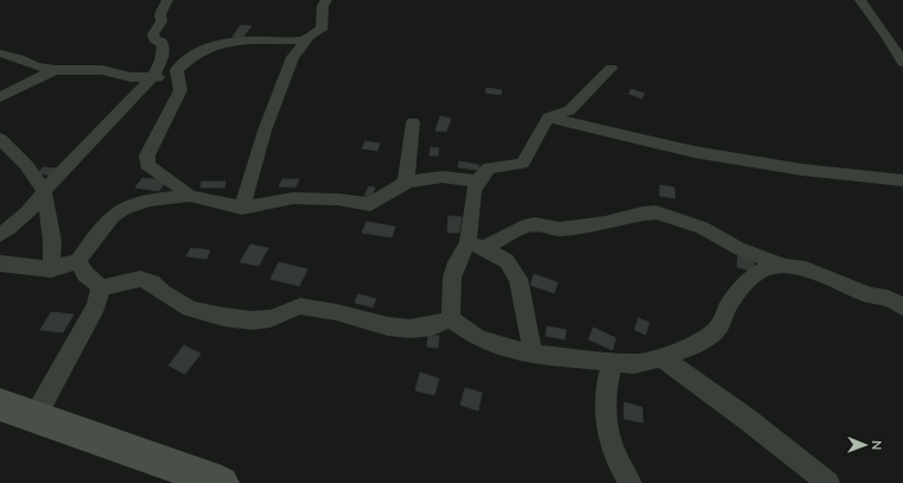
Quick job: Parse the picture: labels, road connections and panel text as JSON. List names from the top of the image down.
{
  "north": "right"
}
